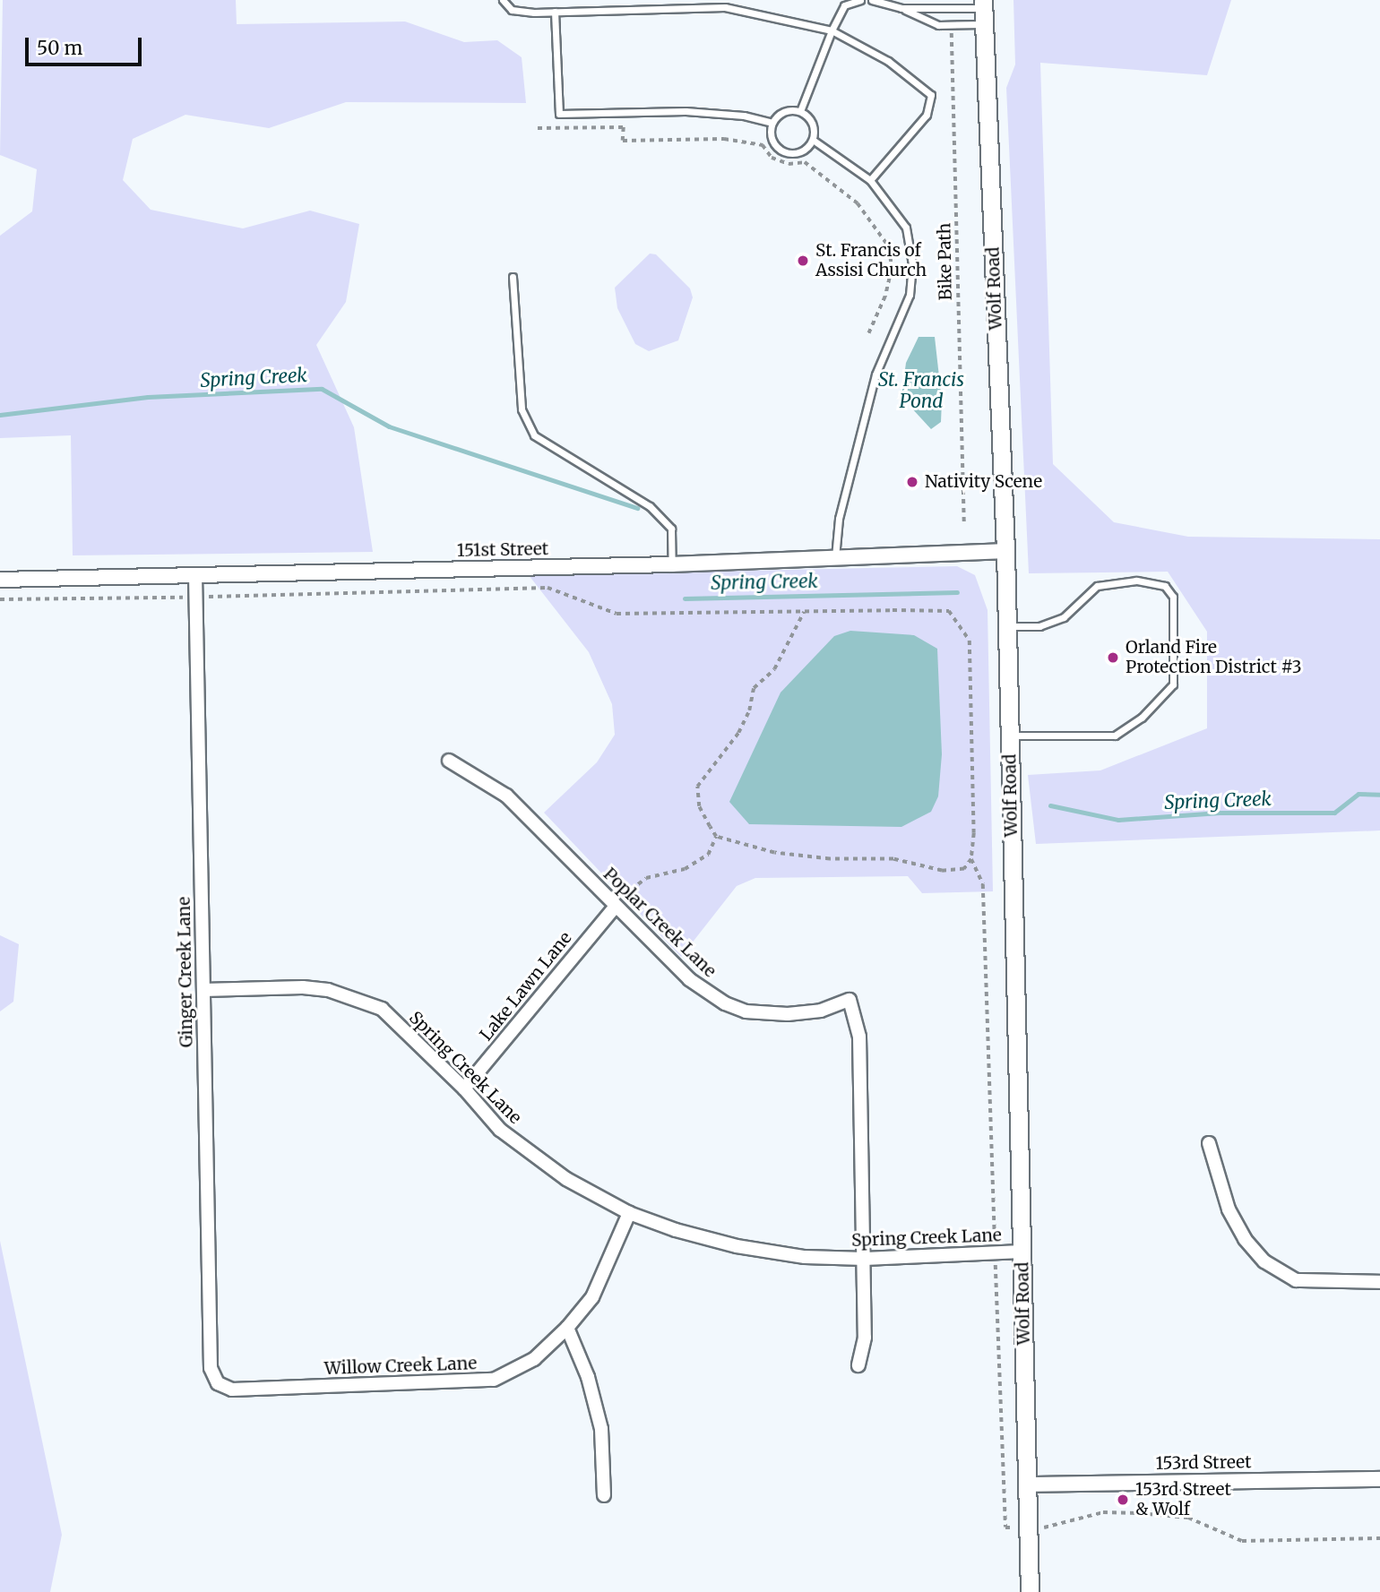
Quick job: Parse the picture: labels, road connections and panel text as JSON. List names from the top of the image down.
{
  "streets": {
    "main road": ["Wolf Road"],
    "street": [
      "151st Street",
      "Poplar Creek Lane",
      "Ginger Creek Lane",
      "Lake Lawn Lane",
      "Spring Creek Lane",
      "Willow Creek Lane",
      "153rd Street"
    ],
    "path": ["Bike Path"]
  },
  "crossings": [
    ["Wolf Road", "151st Street"],
    ["Wolf Road", "Spring Creek Lane"],
    ["Wolf Road", "153rd Street"],
    ["151st Street", "Ginger Creek Lane"],
    ["Poplar Creek Lane", "Lake Lawn Lane"],
    ["Poplar Creek Lane", "Spring Creek Lane"],
    ["Ginger Creek Lane", "Spring Creek Lane"],
    ["Ginger Creek Lane", "Willow Creek Lane"],
    ["Lake Lawn Lane", "Spring Creek Lane"],
    ["Spring Creek Lane", "Willow Creek Lane"]
  ],
  "water": ["Spring Creek", "St. Francis Pond"],
  "places": [
    "St. Francis of Assisi Church",
    "Nativity Scene",
    "Orland Fire Protection District #3",
    "153rd Street & Wolf"
  ],
  "scale_bar": "50 m"
}
